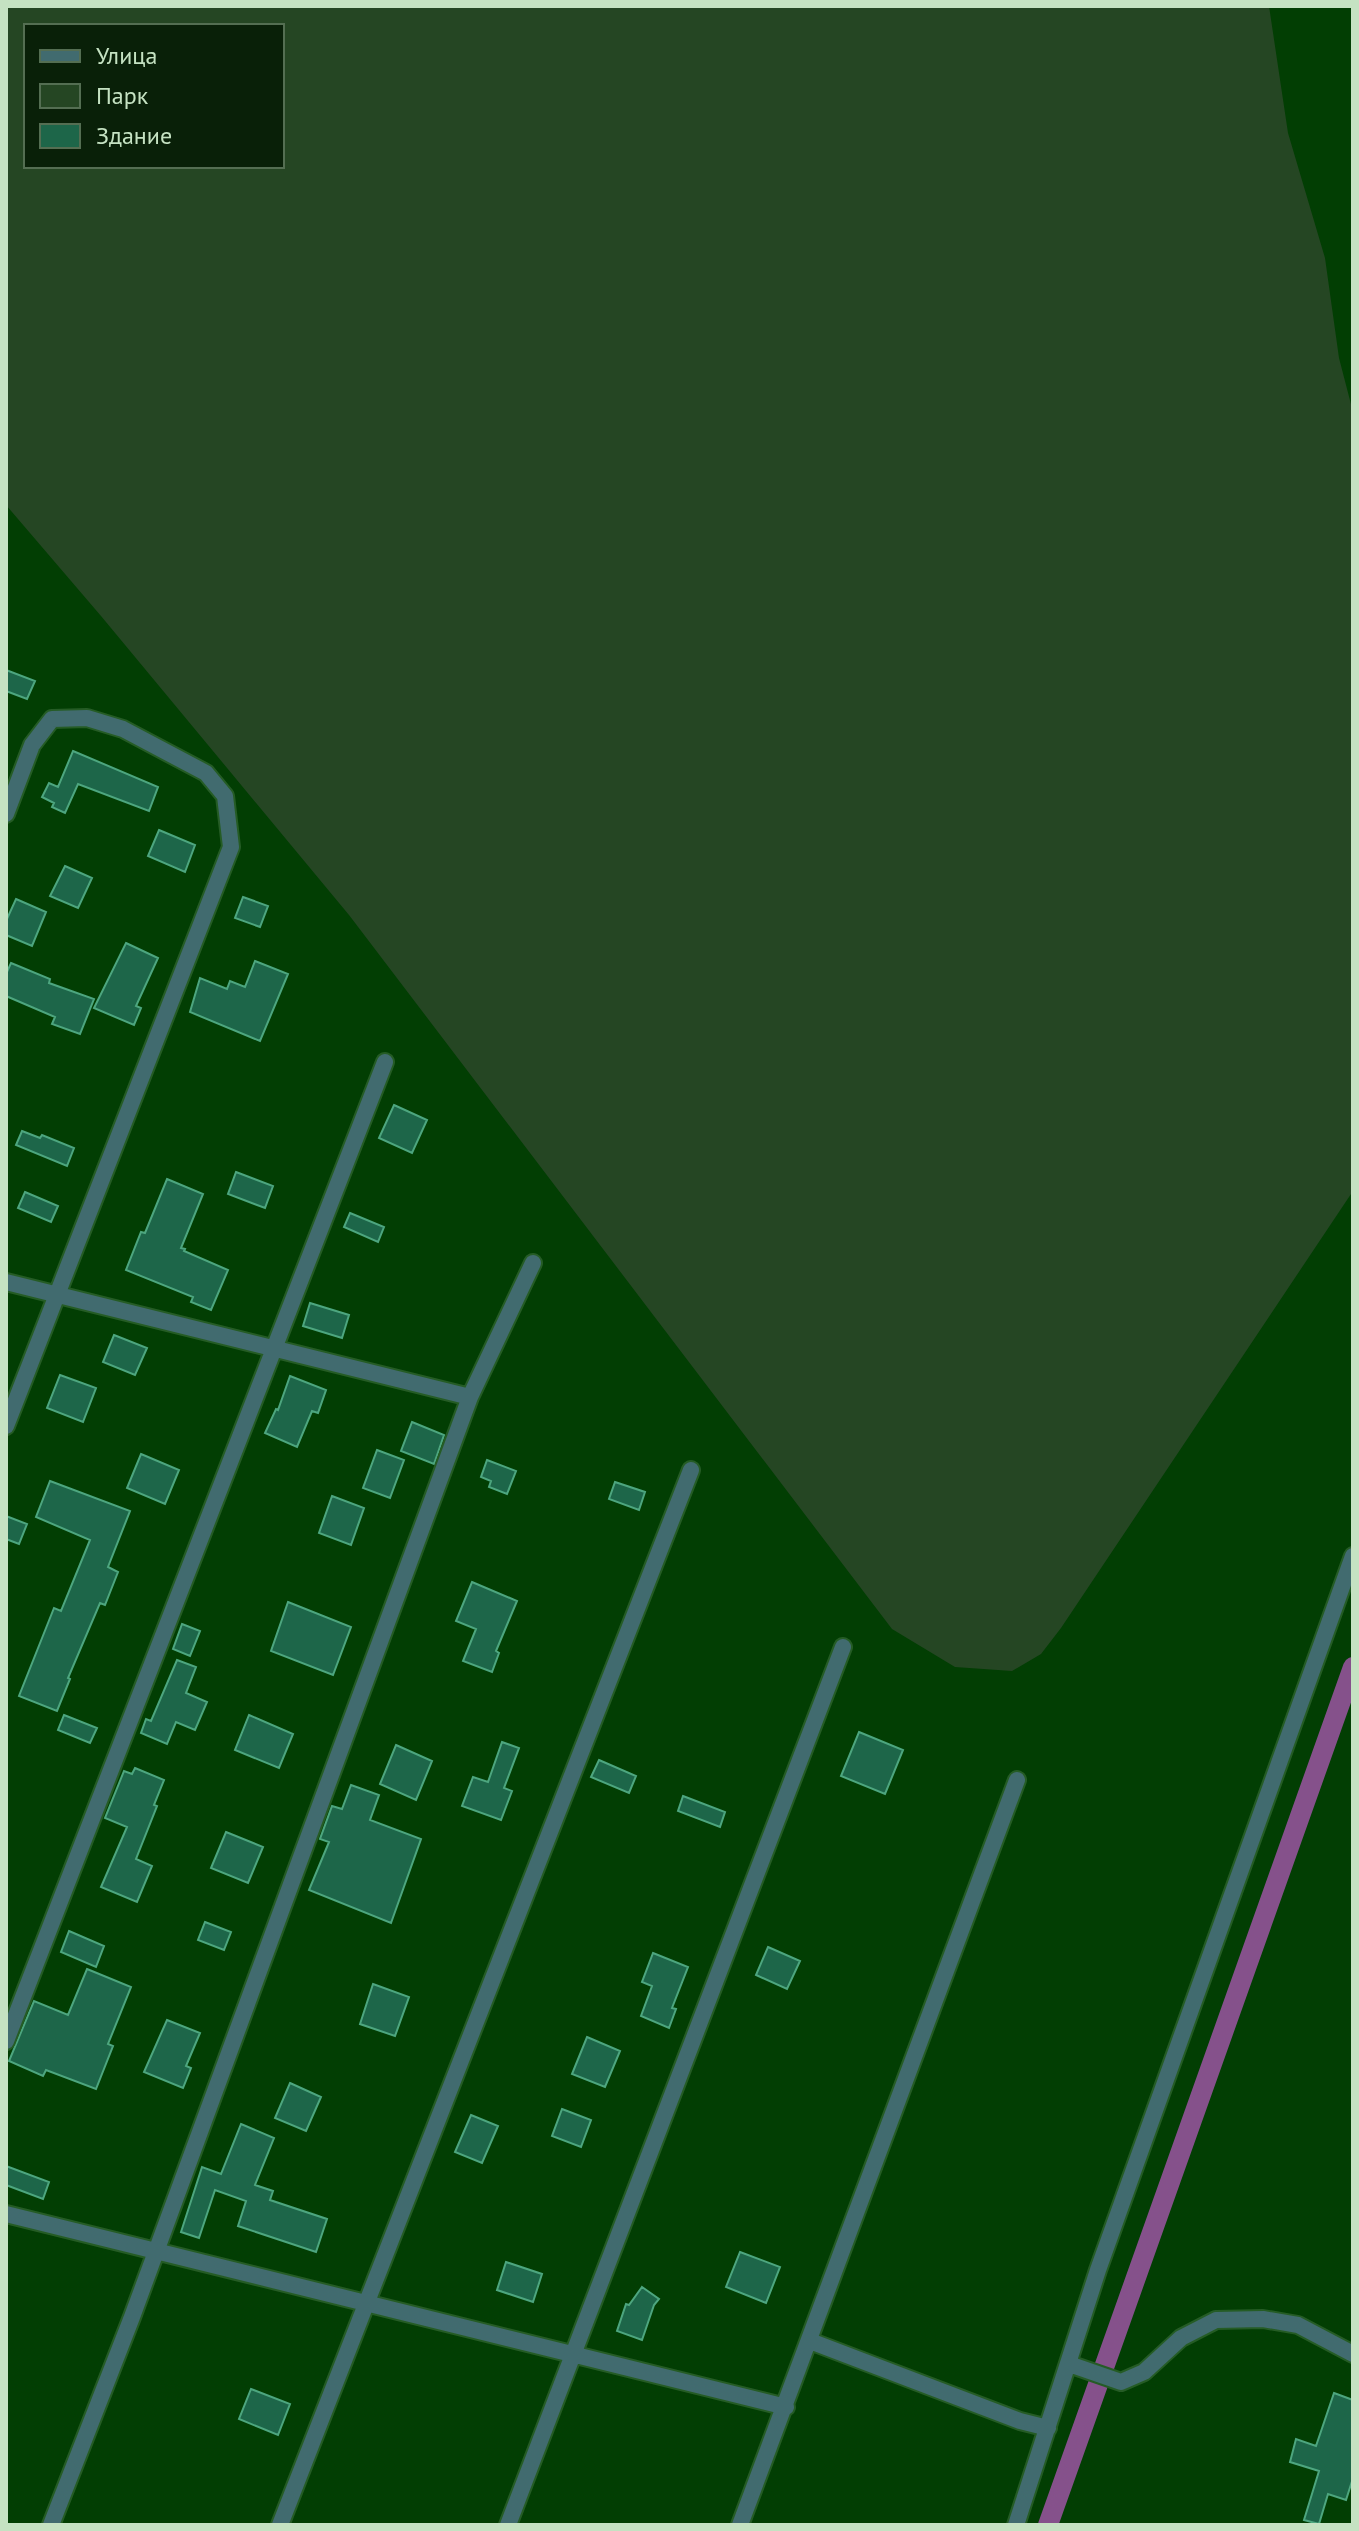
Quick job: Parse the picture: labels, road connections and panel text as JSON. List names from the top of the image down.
{
  "legend": ["Улица", "Парк", "Здание"]
}
